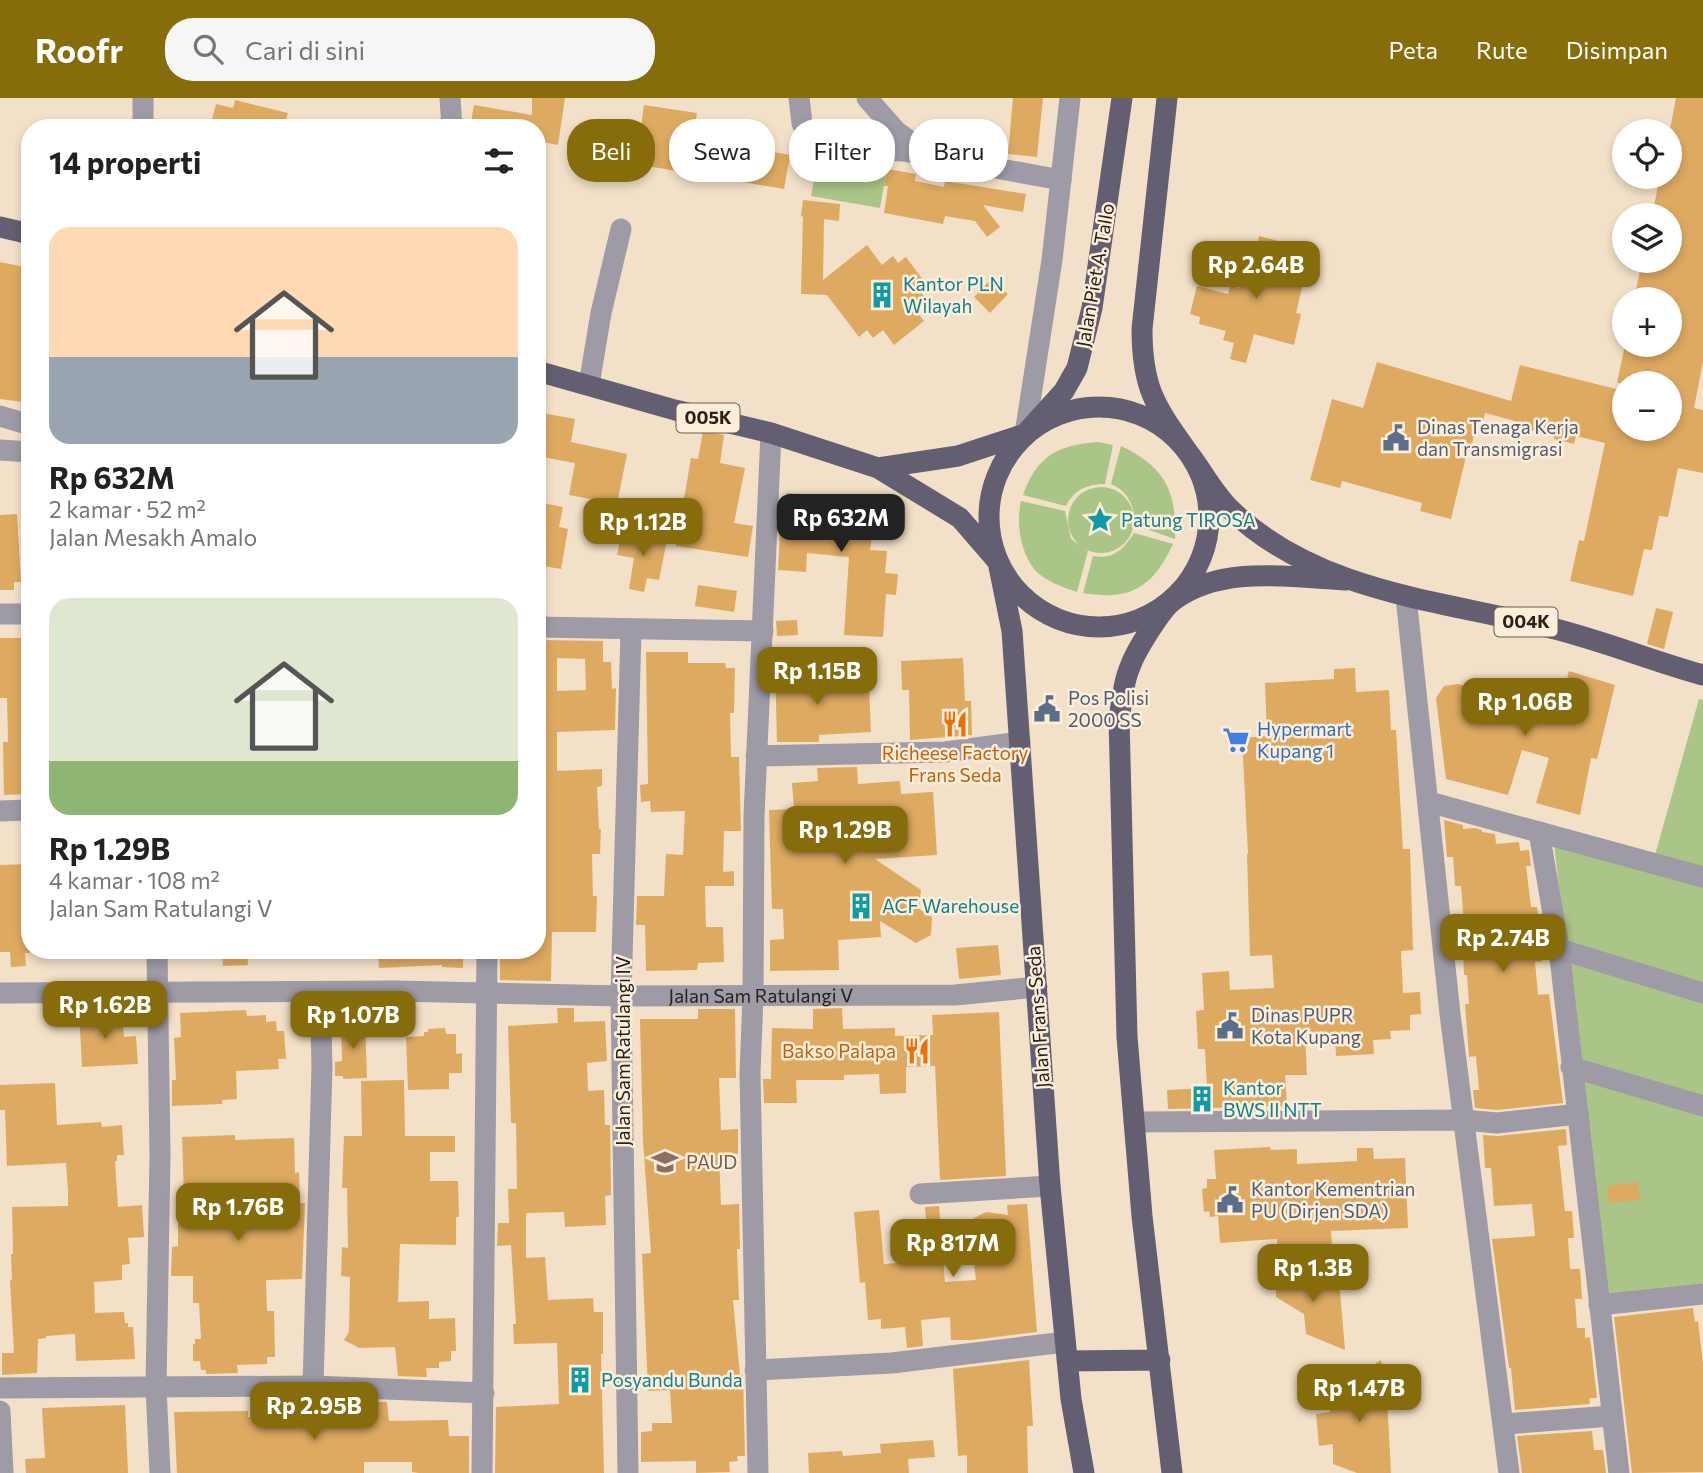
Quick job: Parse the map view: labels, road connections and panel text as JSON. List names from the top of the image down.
{
  "streets": {
    "main road": [
      "Jalan Piet A. Tallo",
      "005K",
      "004K",
      "Jalan Frans-Seda"
    ],
    "street": ["Jalan Sam Ratulangi V", "Jalan Sam Ratulangi IV"]
  },
  "crossings": [
    ["Jalan Piet A. Tallo", "005K"],
    ["Jalan Piet A. Tallo", "004K"],
    ["Jalan Piet A. Tallo", "Jalan Frans-Seda"],
    ["005K", "004K"],
    ["005K", "Jalan Frans-Seda"],
    ["004K", "Jalan Frans-Seda"],
    ["Jalan Sam Ratulangi V", "Jalan Frans-Seda"],
    ["Jalan Sam Ratulangi V", "Jalan Sam Ratulangi IV"]
  ],
  "places": {
    "building": [
      "Kantor PLN Wilayah",
      "ACF Warehouse",
      "Kantor BWS II NTT",
      "Posyandu Bunda"
    ],
    "public building": [
      "Dinas Tenaga Kerja dan Transmigrasi",
      "Pos Polisi 2000 SS",
      "Dinas PUPR Kota Kupang",
      "Kantor Kementrian PU (Dirjen SDA)"
    ],
    "place": ["Patung TIROSA"],
    "restaurant": ["Richeese Factory Frans Seda", "Bakso Palapa"],
    "supermarket": ["Hypermart Kupang 1"],
    "school or university": ["PAUD"]
  },
  "page": {
    "header": "Roofr",
    "search": "Cari di sini",
    "nav": ["Peta", "Rute", "Disimpan"],
    "map_buttons": ["+", "−"],
    "chip": [
      "Beli",
      "Sewa",
      "Filter",
      "Baru"
    ],
    "heading": "14 properti",
    "list": [
      {
        "name": "Rp 632M",
        "note": "2 kamar · 52 m² · Jalan Mesakh Amalo"
      },
      {
        "name": "Rp 1.29B",
        "note": "4 kamar · 108 m² · Jalan Sam Ratulangi V"
      }
    ],
    "price": [
      "Rp 2.64B",
      "Rp 632M",
      "Rp 1.12B",
      "Rp 1.15B",
      "Rp 1.06B",
      "Rp 1.29B",
      "Rp 2.74B",
      "Rp 1.62B",
      "Rp 1.07B",
      "Rp 1.76B",
      "Rp 817M",
      "Rp 1.3B",
      "Rp 1.47B",
      "Rp 2.95B"
    ]
  }
}
